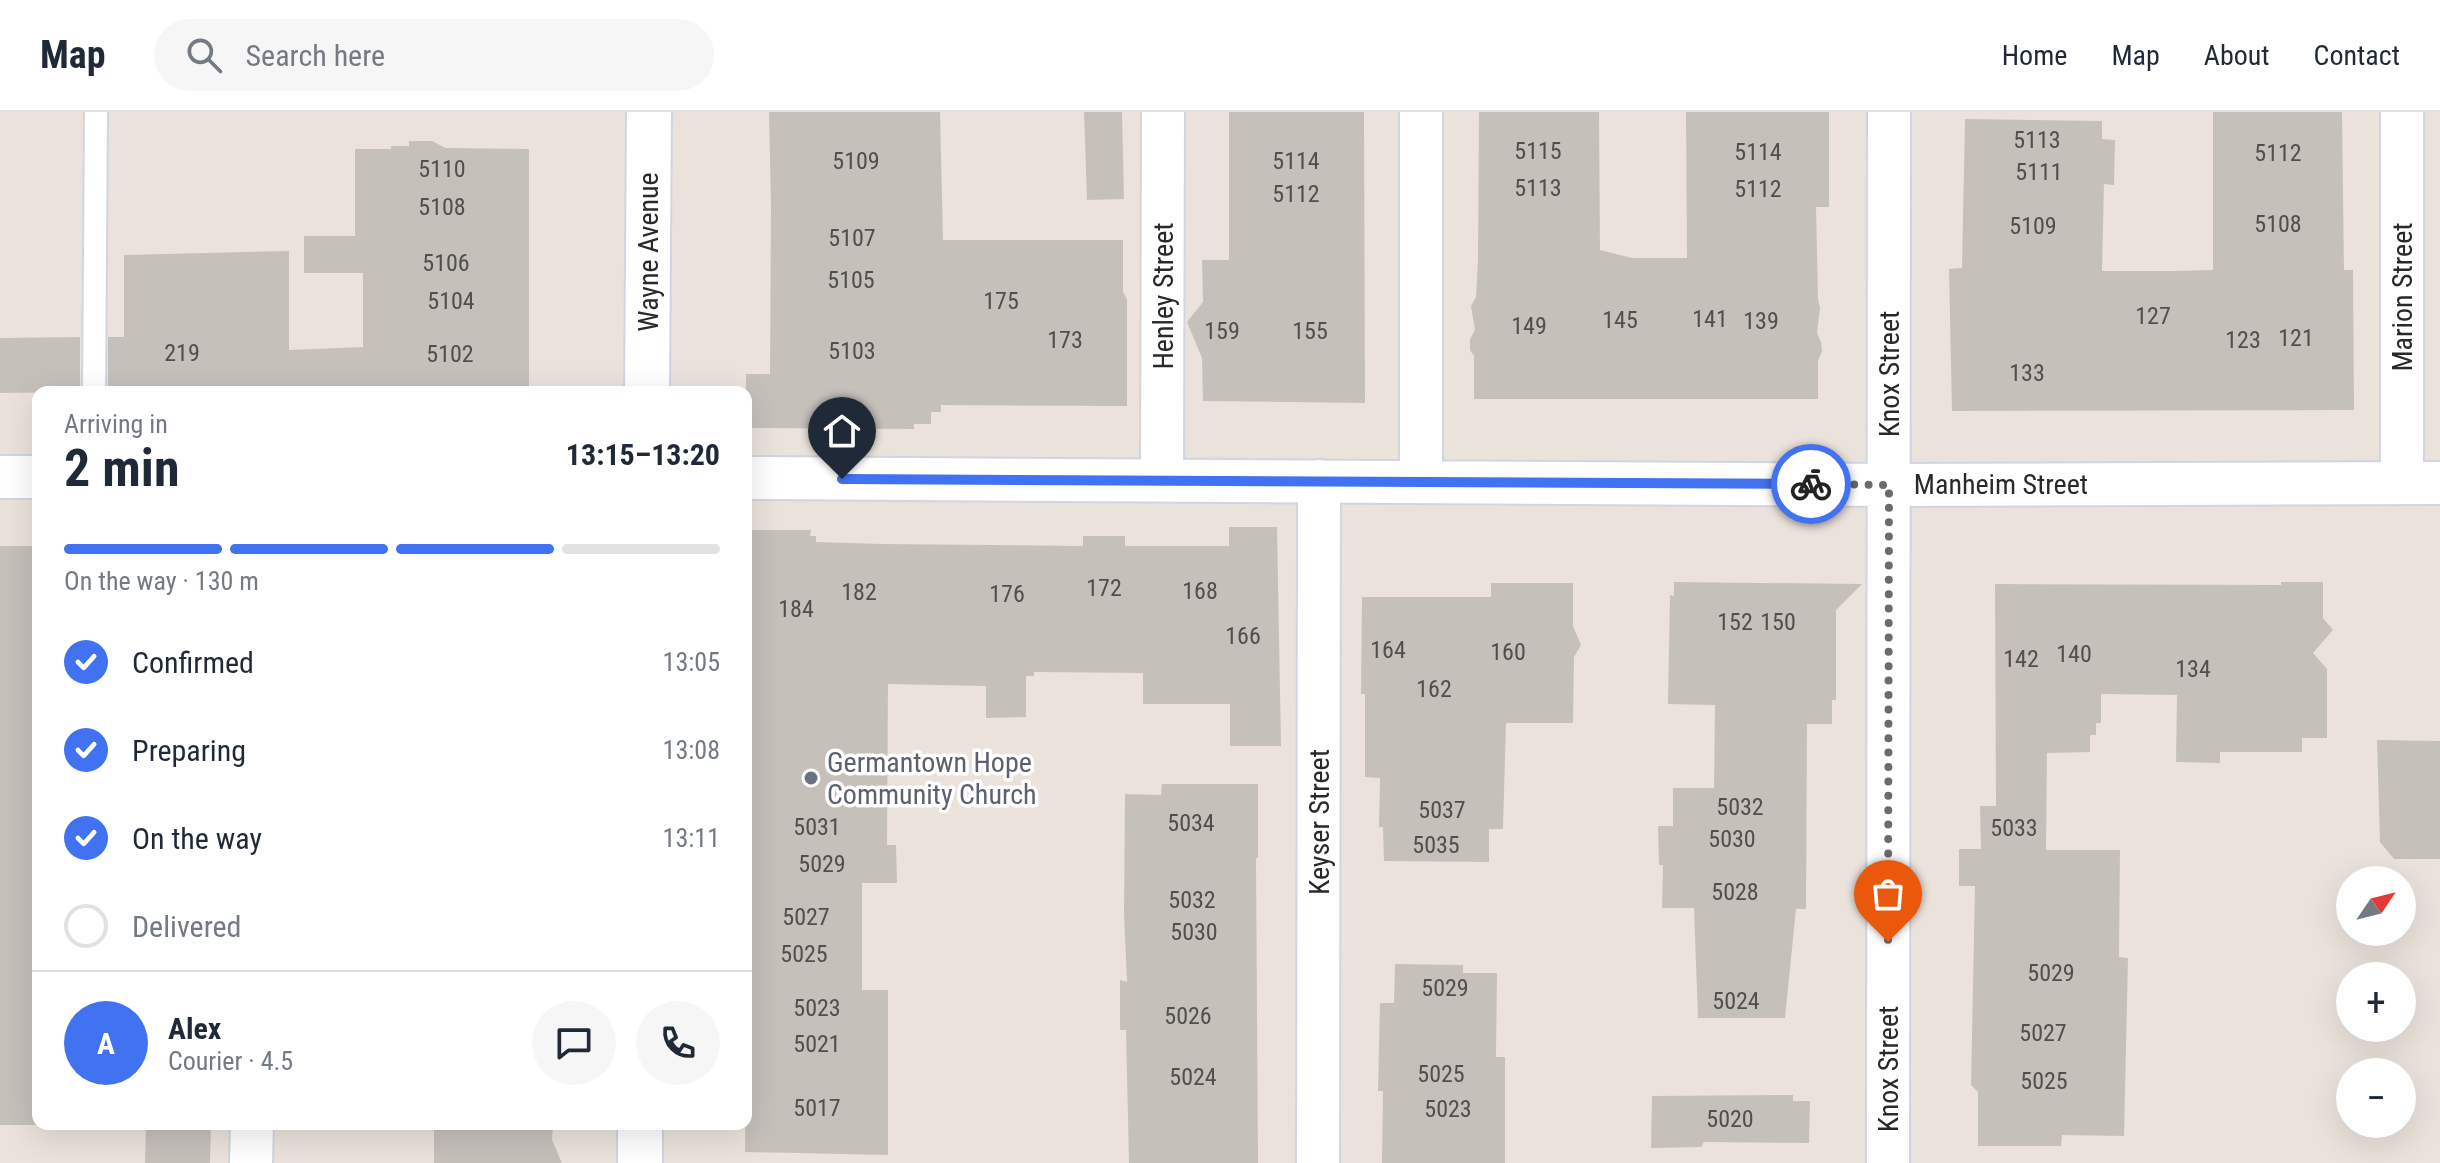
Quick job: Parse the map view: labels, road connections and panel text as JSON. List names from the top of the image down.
{
  "streets": {
    "main road": ["Wayne Avenue"],
    "street": [
      "Henley Street",
      "Marion Street",
      "Knox Street",
      "Manheim Street",
      "Keyser Street"
    ]
  },
  "crossings": [
    ["Henley Street", "Manheim Street"],
    ["Marion Street", "Manheim Street"],
    ["Knox Street", "Manheim Street"],
    ["Manheim Street", "Keyser Street"]
  ],
  "places": ["Germantown Hope Community Church"],
  "house_numbers": [
    "5113",
    "5115",
    "5114",
    "5112",
    "5109",
    "5114",
    "5110",
    "5111",
    "5113",
    "5112",
    "5112",
    "5108",
    "5108",
    "5109",
    "5107",
    "5106",
    "5105",
    "5104",
    "175",
    "127",
    "141",
    "145",
    "139",
    "149",
    "159",
    "155",
    "121",
    "173",
    "123",
    "5103",
    "219",
    "5102",
    "133",
    "172",
    "168",
    "182",
    "176",
    "184",
    "152",
    "150",
    "166",
    "164",
    "160",
    "140",
    "142",
    "134",
    "162",
    "5032",
    "5037",
    "5034",
    "5031",
    "5033",
    "5030",
    "5035",
    "5029",
    "5028",
    "5032",
    "5027",
    "5030",
    "5025",
    "5029",
    "5029",
    "5024",
    "5023",
    "5026",
    "5027",
    "5021",
    "5025",
    "5024",
    "5025",
    "5017",
    "5023",
    "5020"
  ],
  "north": "top right",
  "page": {
    "header": "Map",
    "search": "Search here",
    "nav": [
      "Home",
      "Map",
      "About",
      "Contact"
    ],
    "heading": ["2 min", "Arriving in", "13:15–13:20"],
    "panel": ["Alex", "Courier · 4.5"],
    "bar": "On the way · 130 m",
    "list": [
      ["Confirmed", "13:05"],
      ["Preparing", "13:08"],
      ["On the way", "13:11"],
      "Delivered"
    ],
    "map_buttons": ["+", "−"],
    "round": "A"
  }
}
